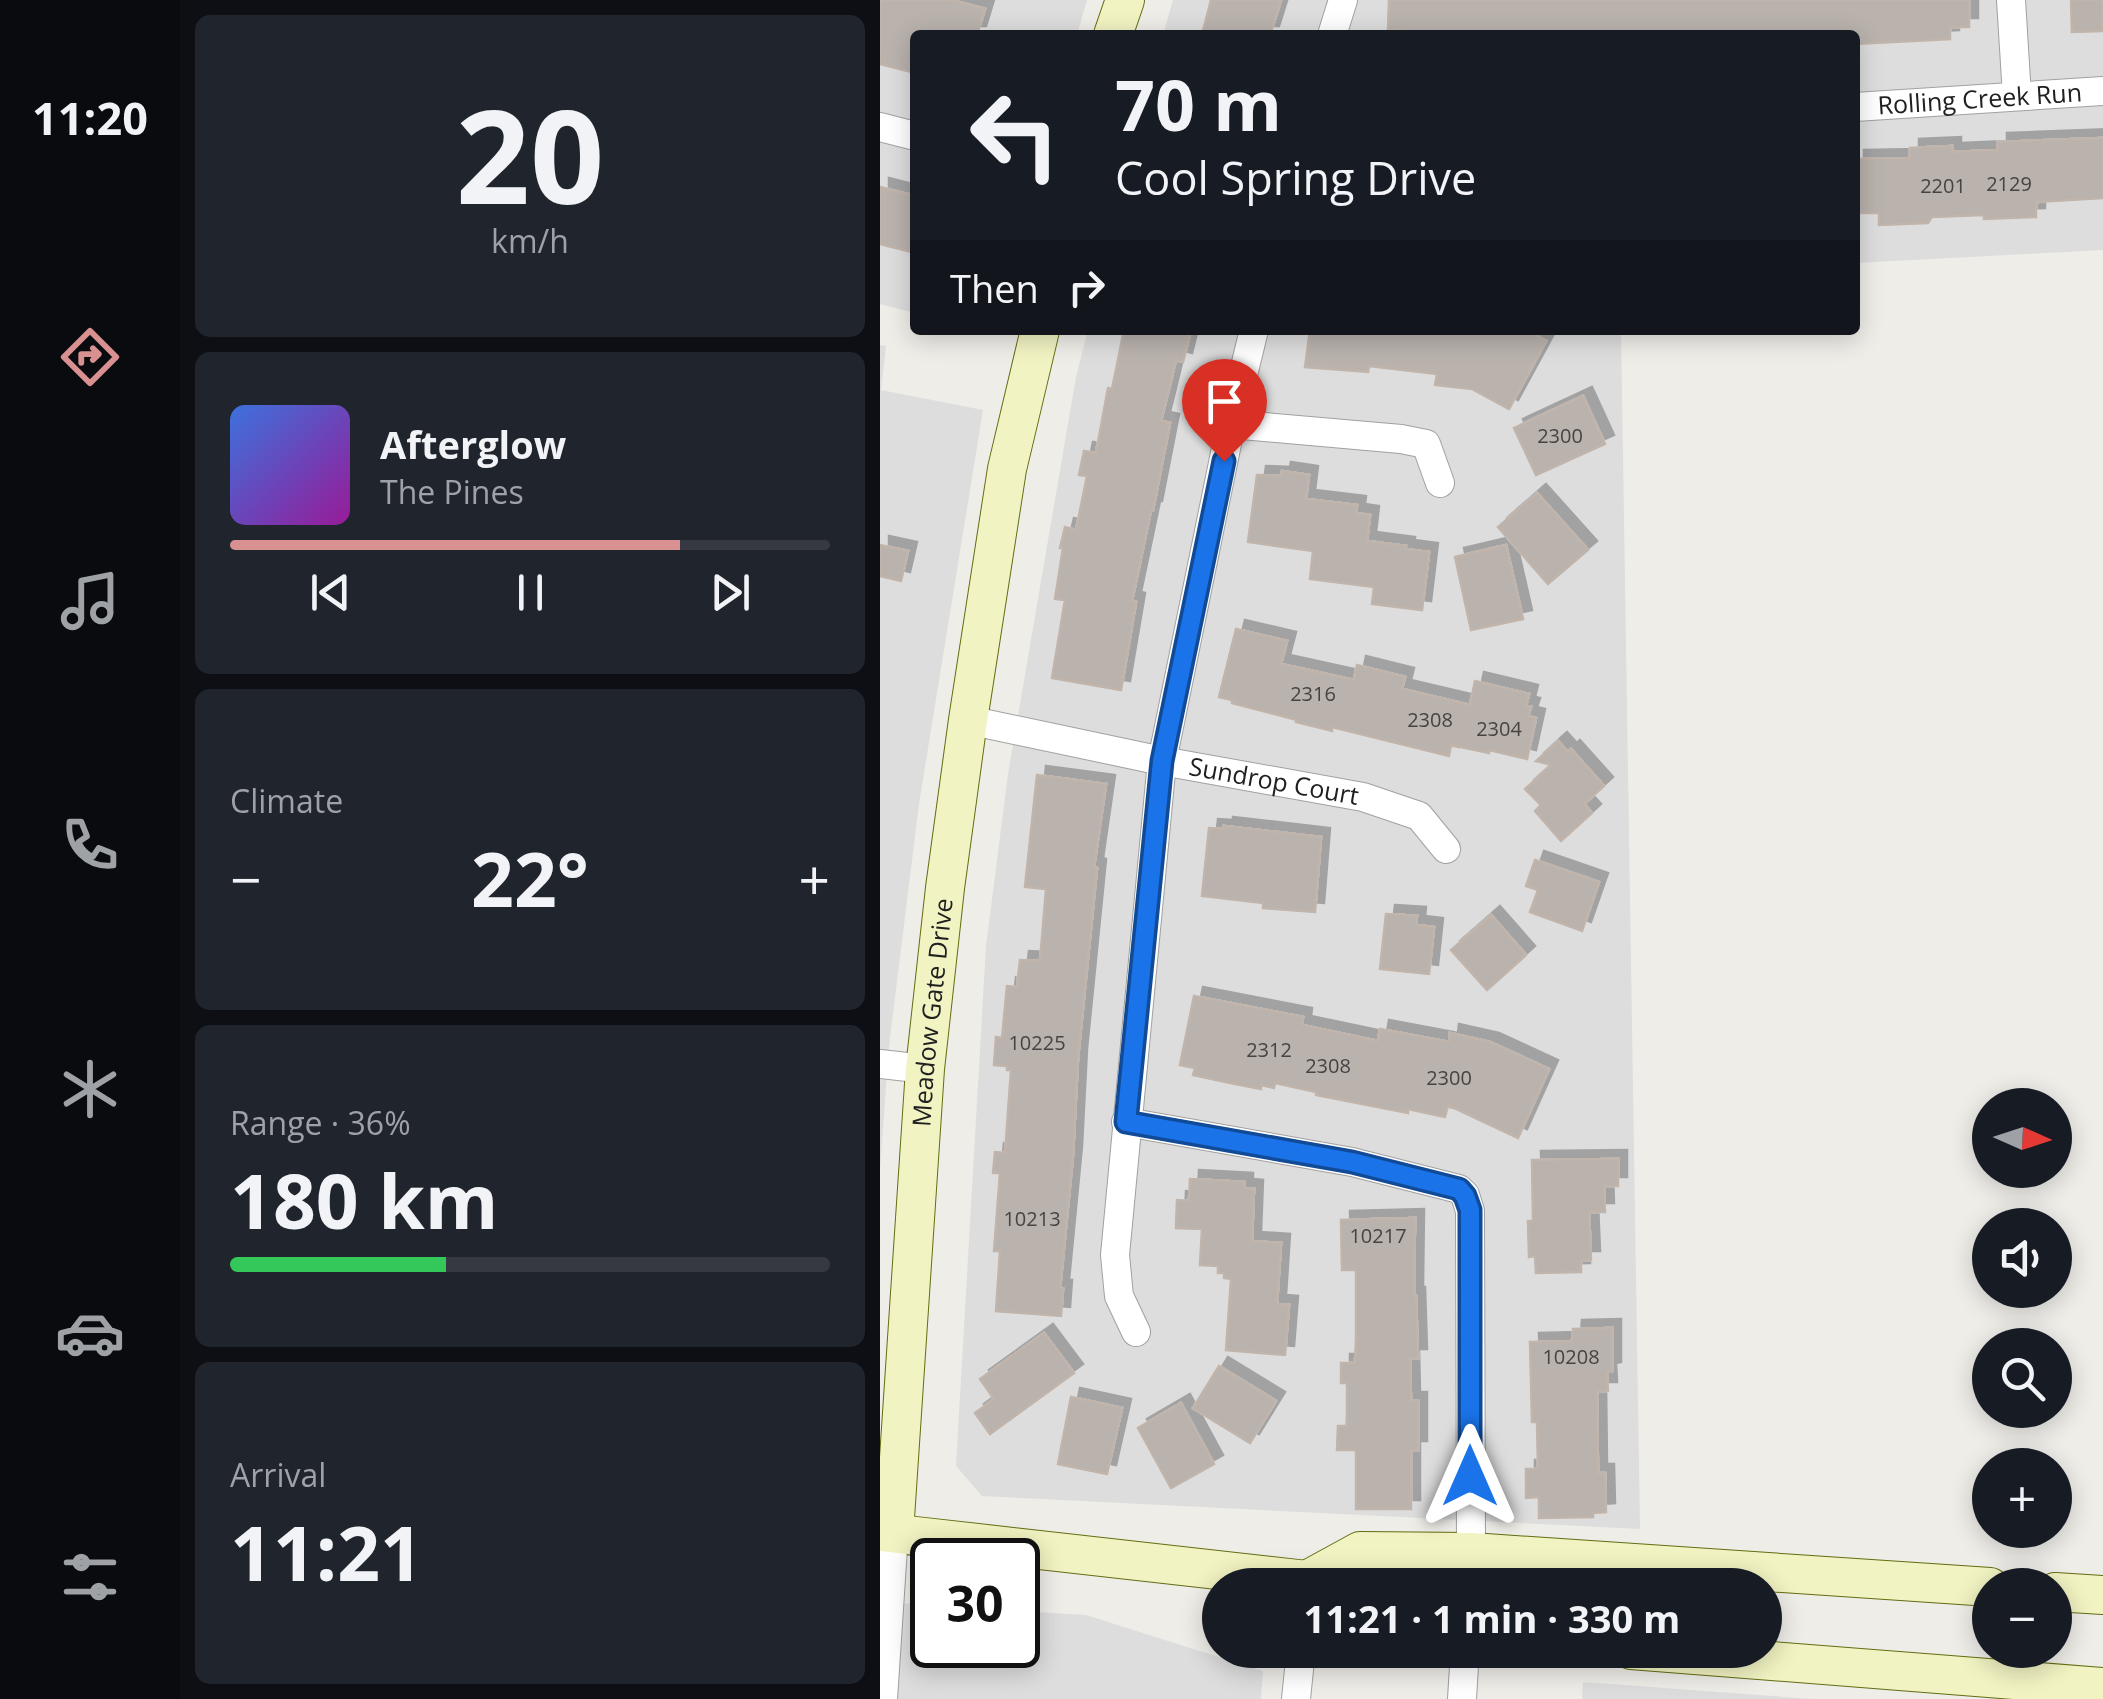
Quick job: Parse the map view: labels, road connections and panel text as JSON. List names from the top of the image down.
{
  "streets": {
    "main road": ["Meadow Gate Drive"],
    "street": ["Rolling Creek Run", "Sundrop Court"]
  },
  "crossings": [
    ["Sundrop Court", "Meadow Gate Drive"]
  ],
  "house_numbers": [
    "2129",
    "2201",
    "2300",
    "2316",
    "2308",
    "2304",
    "10225",
    "2312",
    "2308",
    "2300",
    "10213",
    "10217",
    "10208"
  ],
  "north": "right",
  "page": {
    "tabs": "11:20",
    "tile": [
      ["20", "km/h"],
      "Climate",
      ["Range · 36%", "180 km"],
      ["Arrival", "11:21"]
    ],
    "turn": ["70 m", "Cool Spring Drive"],
    "then": "Then",
    "song": ["Afterglow", "The Pines"],
    "heat": ["−", "22°", "+"],
    "map_buttons": ["+", "−"],
    "limit": "30",
    "trip": "11:21 · 1 min · 330 m"
  }
}
